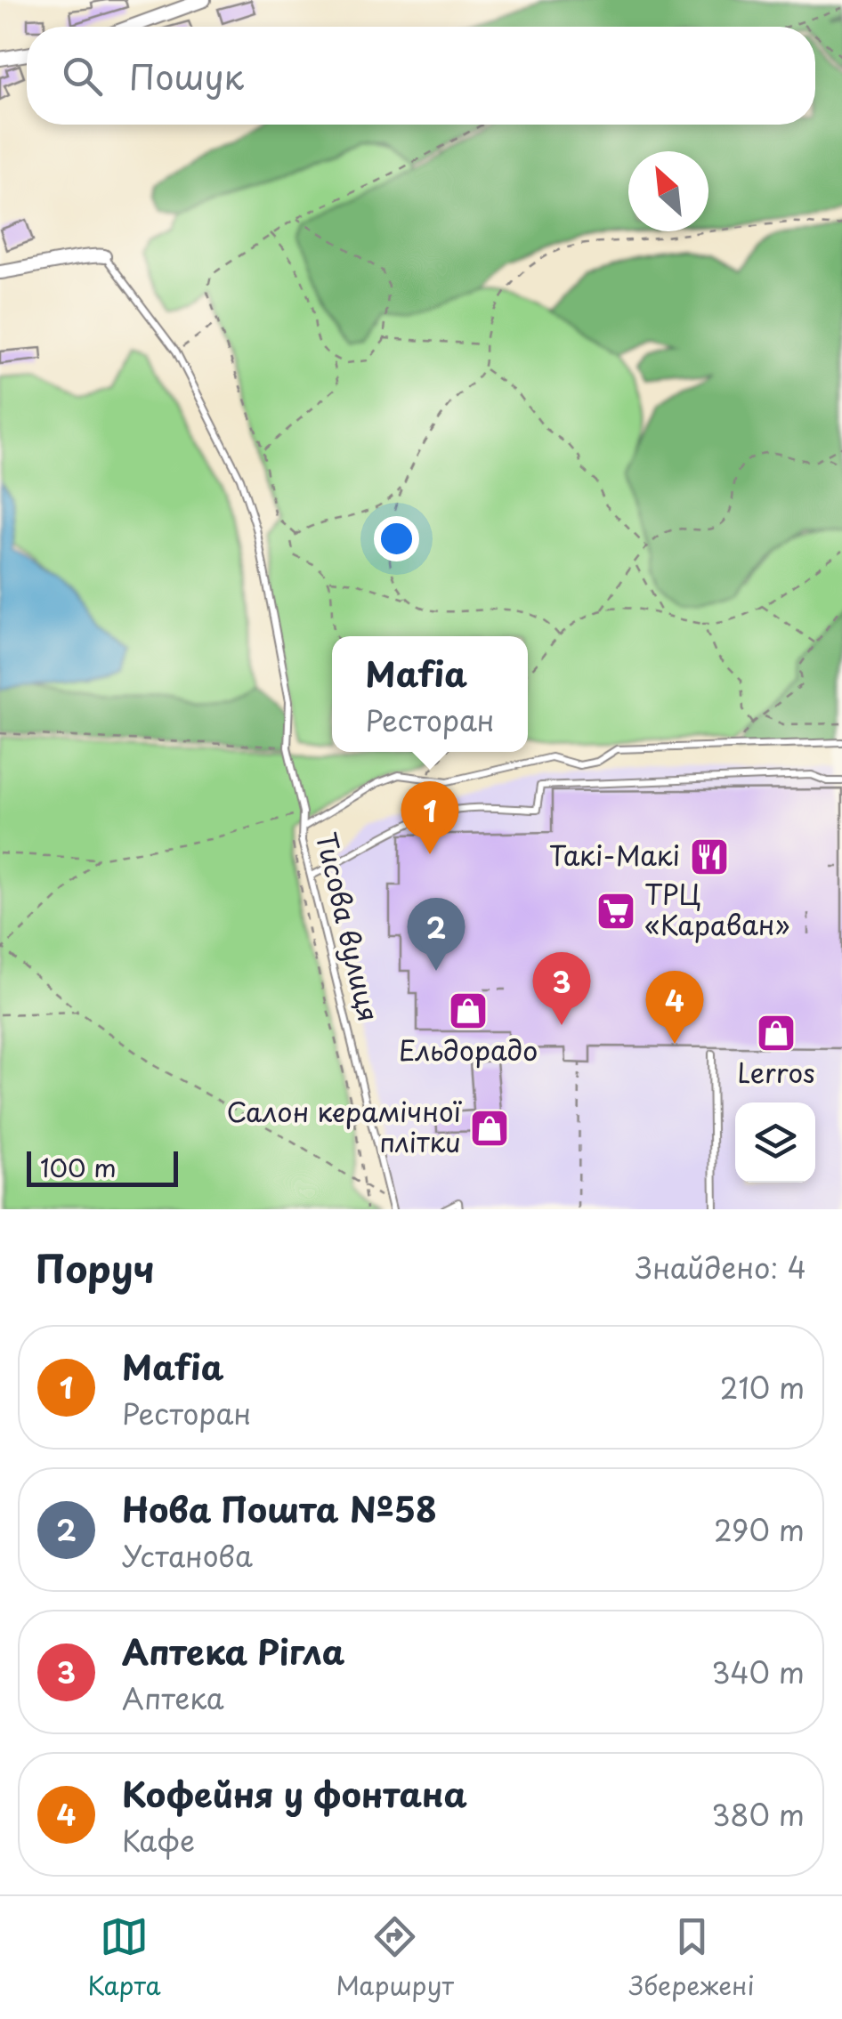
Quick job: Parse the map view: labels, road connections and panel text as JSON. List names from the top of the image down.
{
  "streets": {
    "lane": ["Тисова вулиця"]
  },
  "places": {
    "restaurant": ["Такі-Макі"],
    "supermarket": ["ТРЦ «Караван»"],
    "shop": ["Ельдорадо", "Lerros", "Салон керамічної плітки"]
  },
  "scale_bar": "100 m",
  "north": "top left",
  "page": {
    "search": "Пошук",
    "popup": ["Mafia", "Ресторан"],
    "pins": [
      "1",
      "2",
      "3",
      "4"
    ],
    "scale": "100 m",
    "heading": ["Поруч", "Знайдено: 4"],
    "list": [
      {
        "mark": "1",
        "name": "Mafia",
        "note": "Ресторан",
        "value": "210 m"
      },
      {
        "mark": "2",
        "name": "Нова Пошта №58",
        "note": "Установа",
        "value": "290 m"
      },
      {
        "mark": "3",
        "name": "Аптека Рігла",
        "note": "Аптека",
        "value": "340 m"
      },
      {
        "mark": "4",
        "name": "Кофейня у фонтана",
        "note": "Кафе",
        "value": "380 m"
      }
    ],
    "nav": ["Карта", "Маршрут", "Збережені"]
  }
}
